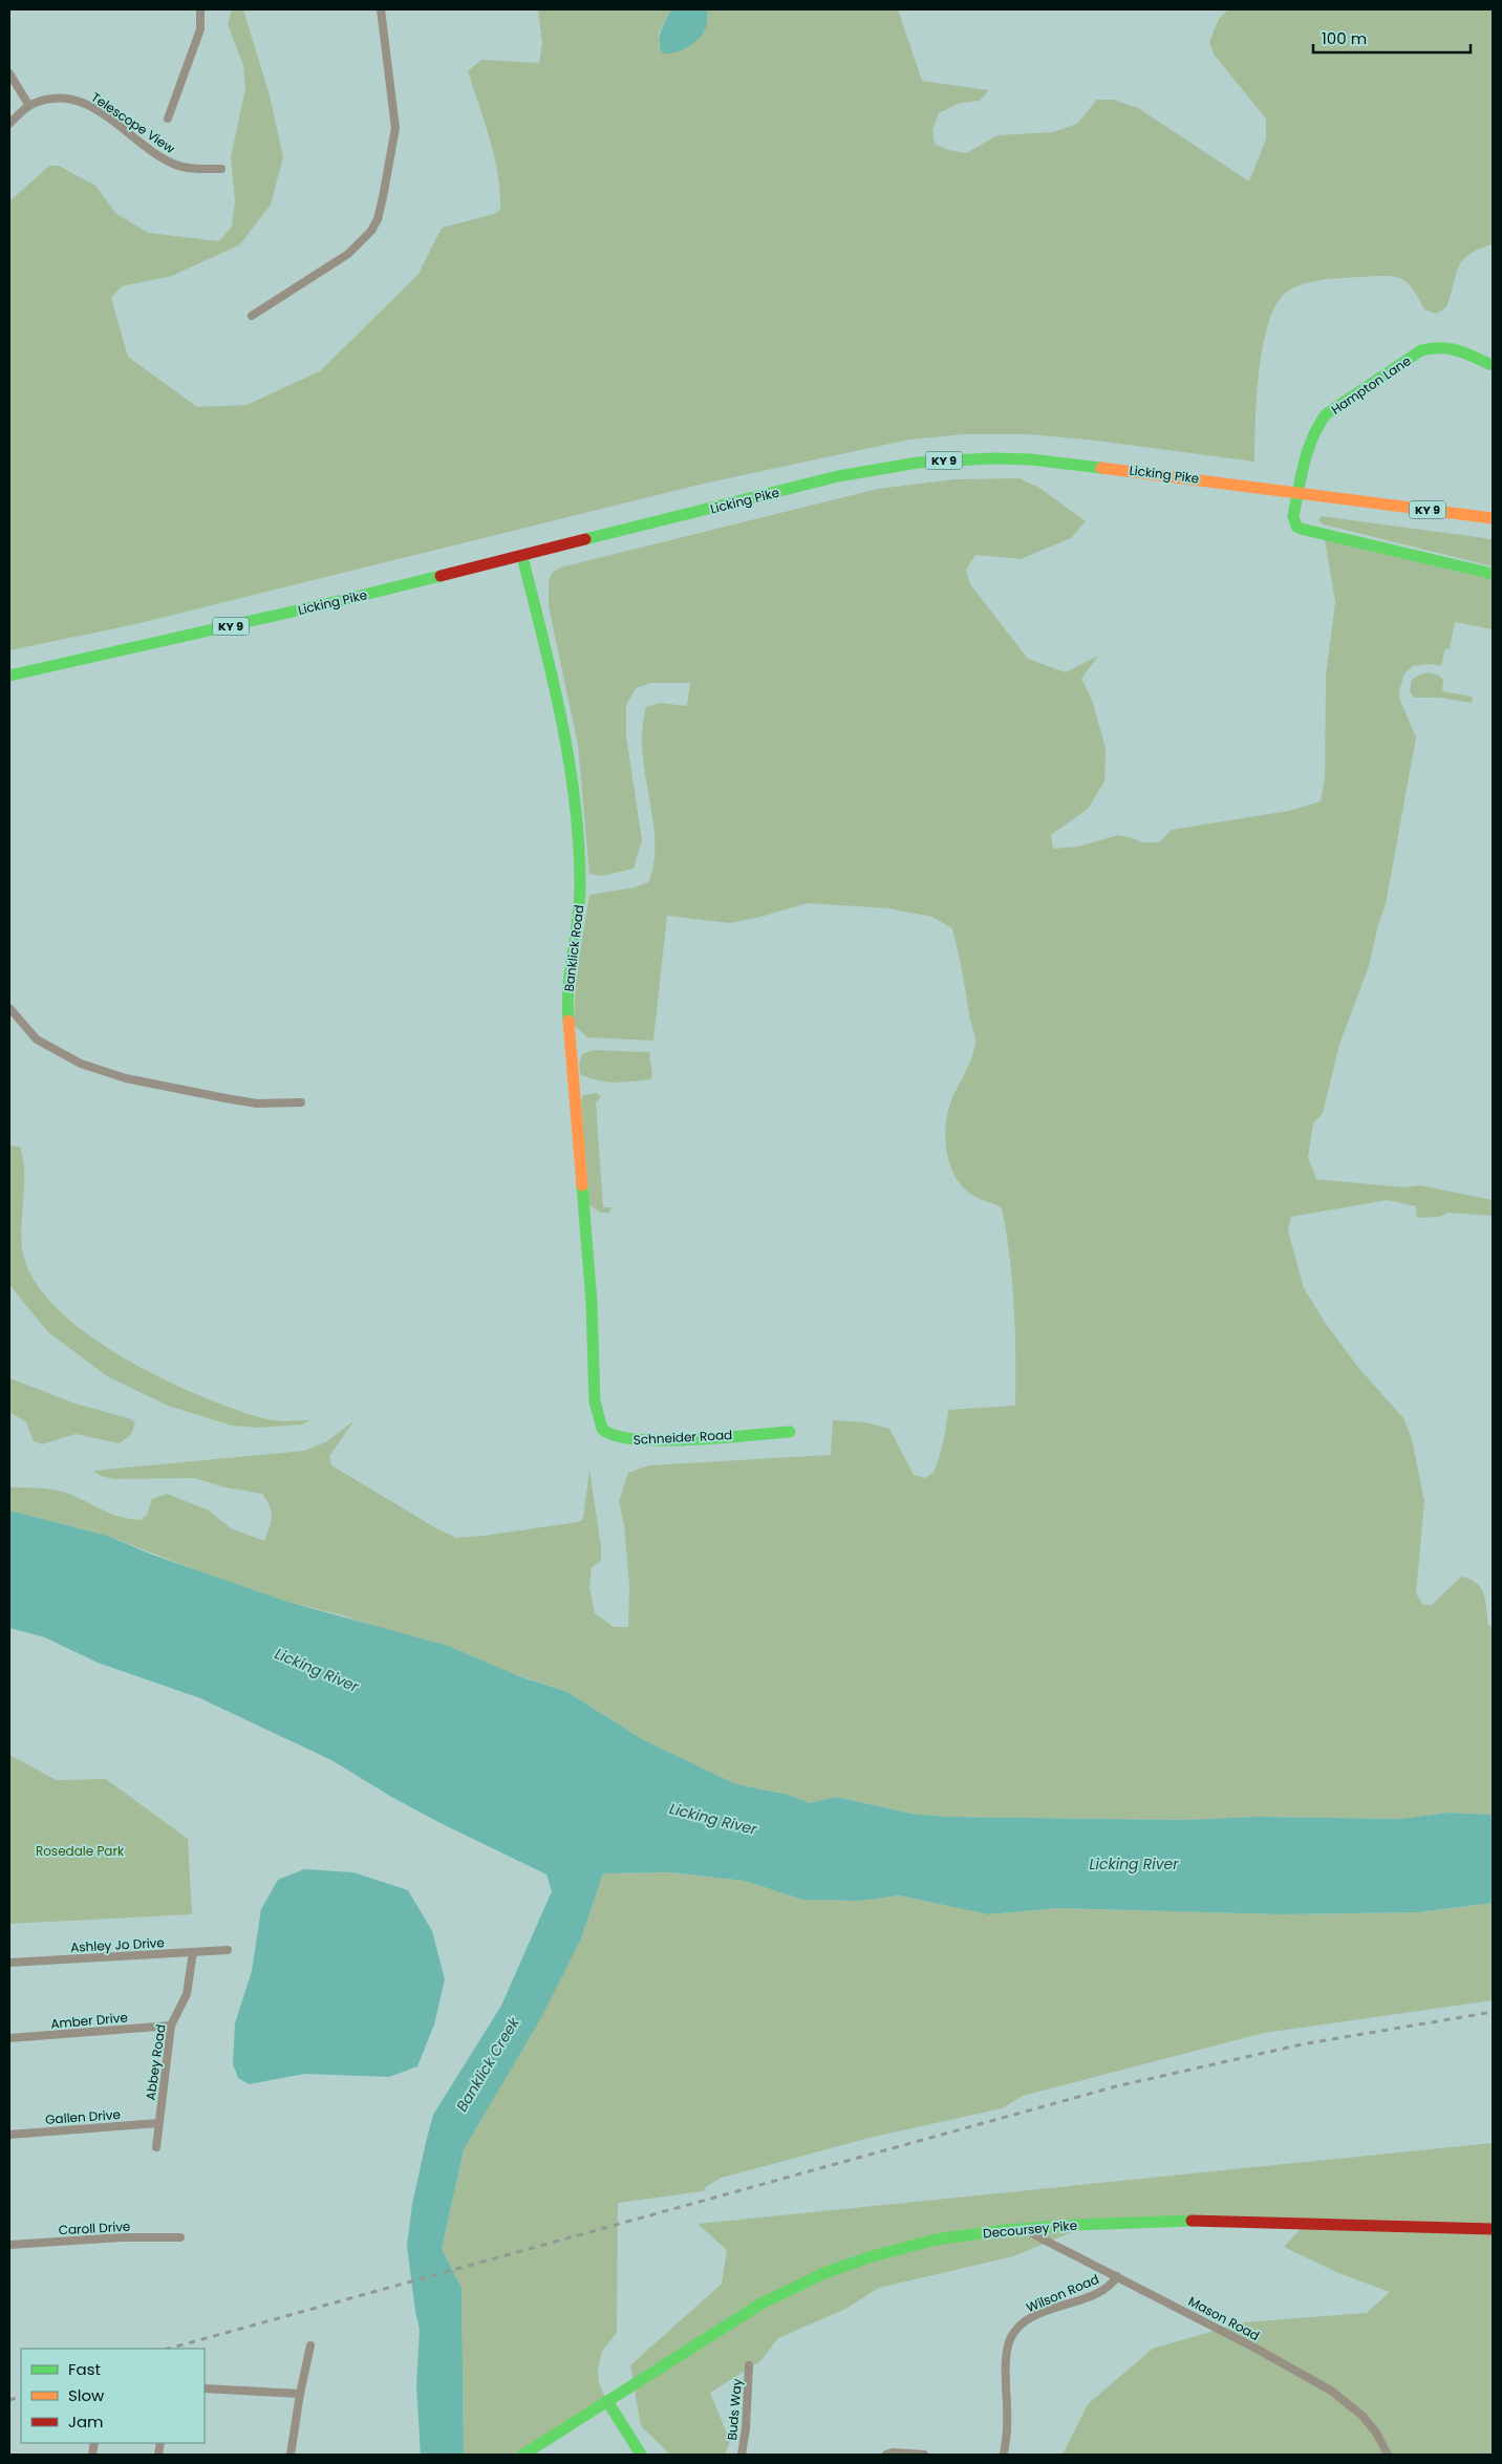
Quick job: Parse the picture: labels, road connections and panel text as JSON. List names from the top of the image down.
{
  "streets": {
    "main road": [
      "Hampton Lane",
      "KY 9",
      "Licking Pike",
      "Banklick Road",
      "Schneider Road",
      "Decoursey Pike"
    ],
    "street": [
      "Telescope View",
      "Ashley Jo Drive",
      "Amber Drive",
      "Abbey Road",
      "Gallen Drive",
      "Caroll Drive",
      "Wilson Road",
      "Mason Road",
      "Buds Way"
    ]
  },
  "crossings": [
    ["Hampton Lane", "Licking Pike"],
    ["Licking Pike", "Banklick Road"],
    ["Banklick Road", "Schneider Road"],
    ["Ashley Jo Drive", "Abbey Road"],
    ["Amber Drive", "Abbey Road"],
    ["Abbey Road", "Gallen Drive"],
    ["Decoursey Pike", "Mason Road"],
    ["Wilson Road", "Mason Road"]
  ],
  "water": ["Licking River", "Banklick Creek"],
  "parks": ["Rosedale Park"],
  "legend": ["Fast", "Slow", "Jam"],
  "scale_bar": "100 m"
}
